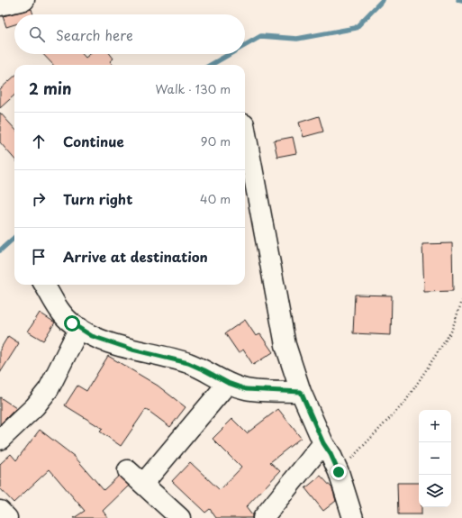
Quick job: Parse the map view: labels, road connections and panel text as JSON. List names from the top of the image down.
{
  "page": {
    "search": "Search here",
    "heading": ["2 min", "Walk · 130 m"],
    "list": [
      ["Continue", "90 m"],
      ["Turn right", "40 m"],
      "Arrive at destination"
    ],
    "map_buttons": ["+", "−"]
  }
}
